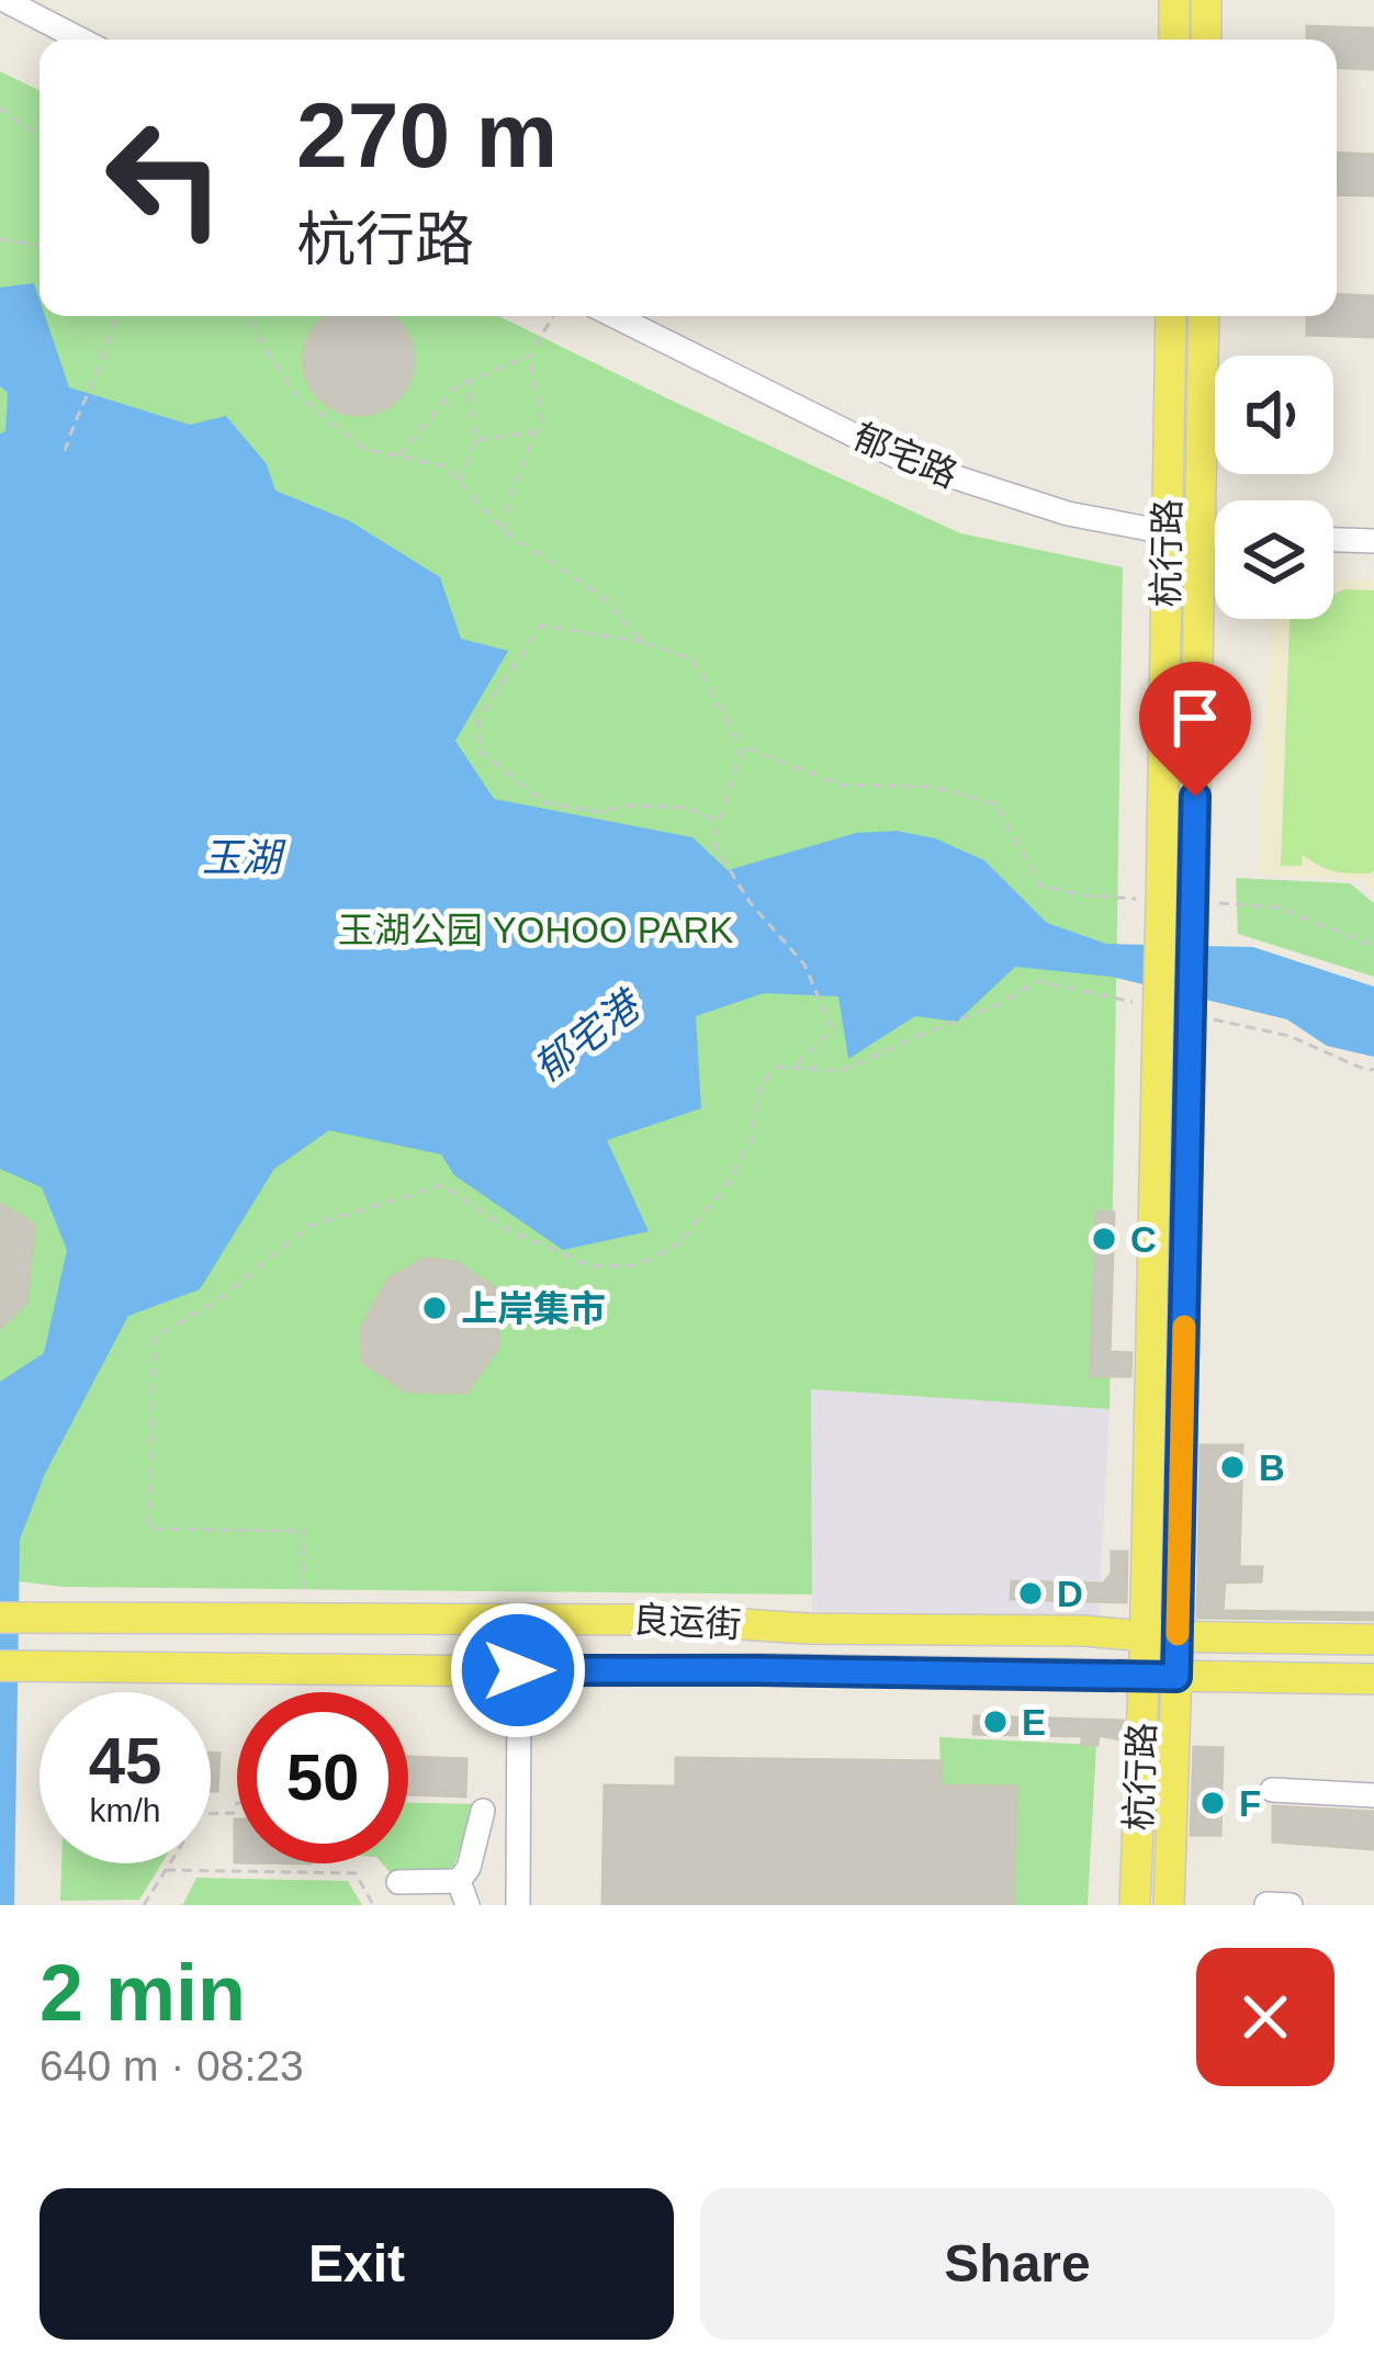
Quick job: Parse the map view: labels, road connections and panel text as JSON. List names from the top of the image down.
{
  "streets": {
    "main road": ["杭行路", "良运街"],
    "street": ["郁宅路"]
  },
  "crossings": [
    ["郁宅路", "杭行路"],
    ["杭行路", "良运街"]
  ],
  "water": ["玉湖", "郁宅港"],
  "parks": ["玉湖公园 YOHOO PARK"],
  "places": [
    "C",
    "上岸集市",
    "B",
    "D",
    "E",
    "F"
  ],
  "page": {
    "turn": ["270 m", "杭行路"],
    "speed": "45 km/h",
    "limit": "50",
    "heading": ["2 min", "640 m · 08:23"],
    "buttons": ["Exit", "Share"]
  }
}
